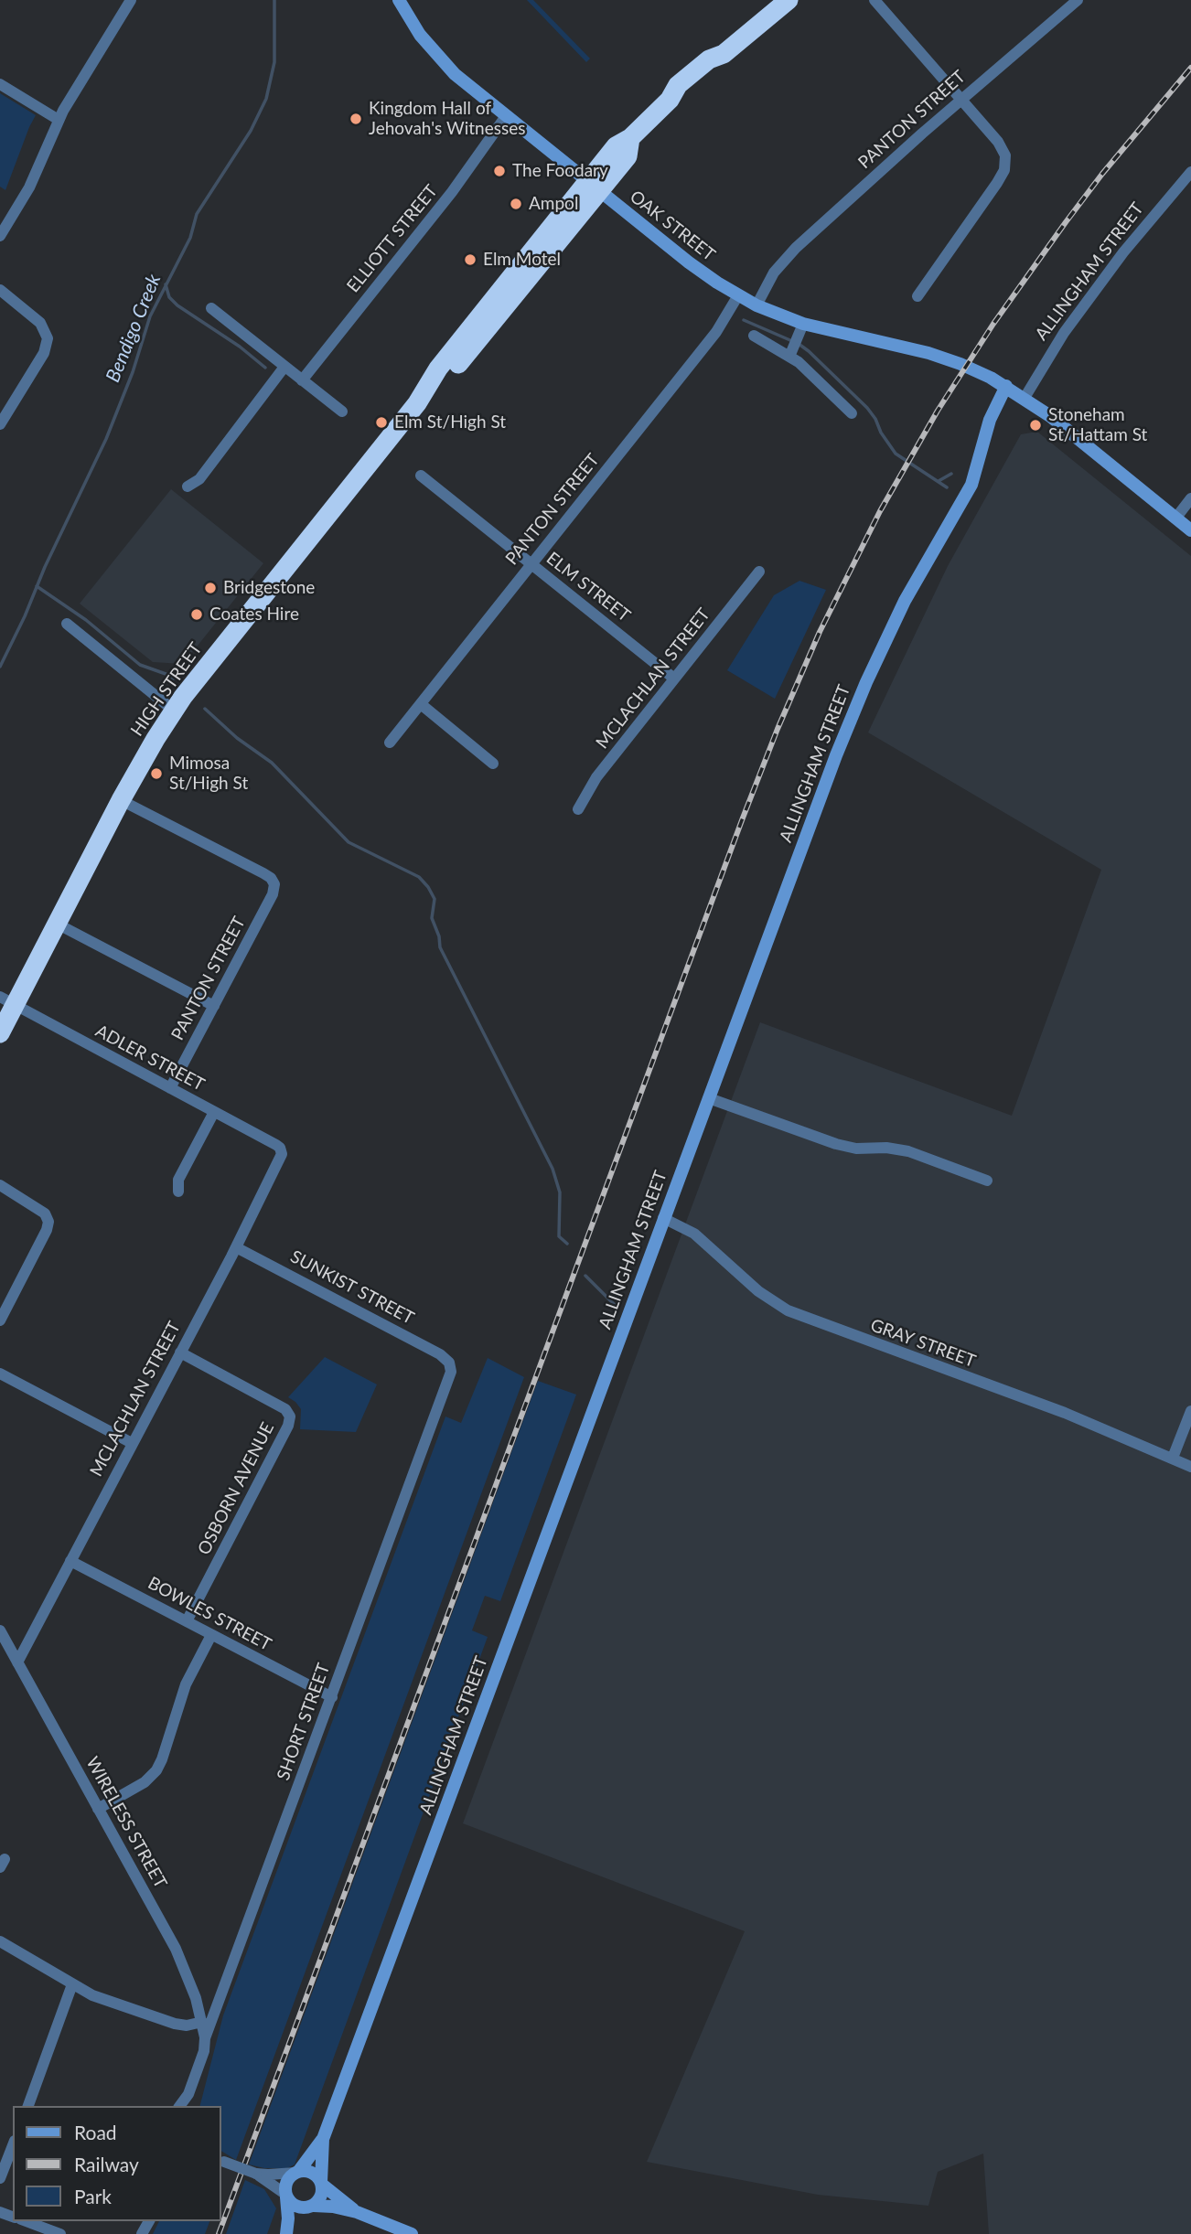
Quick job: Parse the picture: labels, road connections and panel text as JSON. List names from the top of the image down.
{
  "streets": {
    "highway": ["HIGH STREET"],
    "street": [
      "PANTON STREET",
      "OAK STREET",
      "ELLIOTT STREET",
      "ALLINGHAM STREET",
      "ELM STREET",
      "MCLACHLAN STREET",
      "ADLER STREET",
      "SUNKIST STREET",
      "GRAY STREET",
      "OSBORN AVENUE",
      "BOWLES STREET",
      "SHORT STREET",
      "WIRELESS STREET"
    ]
  },
  "crossings": [
    ["PANTON STREET", "OAK STREET"],
    ["PANTON STREET", "ELM STREET"],
    ["PANTON STREET", "HIGH STREET"],
    ["PANTON STREET", "ADLER STREET"],
    ["OAK STREET", "ELLIOTT STREET"],
    ["OAK STREET", "ALLINGHAM STREET"],
    ["OAK STREET", "HIGH STREET"],
    ["ALLINGHAM STREET", "GRAY STREET"],
    ["ELM STREET", "MCLACHLAN STREET"],
    ["MCLACHLAN STREET", "ADLER STREET"],
    ["MCLACHLAN STREET", "SUNKIST STREET"],
    ["MCLACHLAN STREET", "OSBORN AVENUE"],
    ["MCLACHLAN STREET", "BOWLES STREET"],
    ["MCLACHLAN STREET", "WIRELESS STREET"],
    ["HIGH STREET", "ADLER STREET"],
    ["SUNKIST STREET", "SHORT STREET"],
    ["OSBORN AVENUE", "BOWLES STREET"],
    ["BOWLES STREET", "SHORT STREET"],
    ["SHORT STREET", "WIRELESS STREET"]
  ],
  "water": ["Bendigo Creek"],
  "places": [
    "Kingdom Hall of Jehovah's Witnesses",
    "The Foodary",
    "Ampol",
    "Elm Motel",
    "Elm St/High St",
    "Stoneham St/Hattam St",
    "Bridgestone",
    "Coates Hire",
    "Mimosa St/High St"
  ],
  "legend": ["Road", "Railway", "Park"]
}
